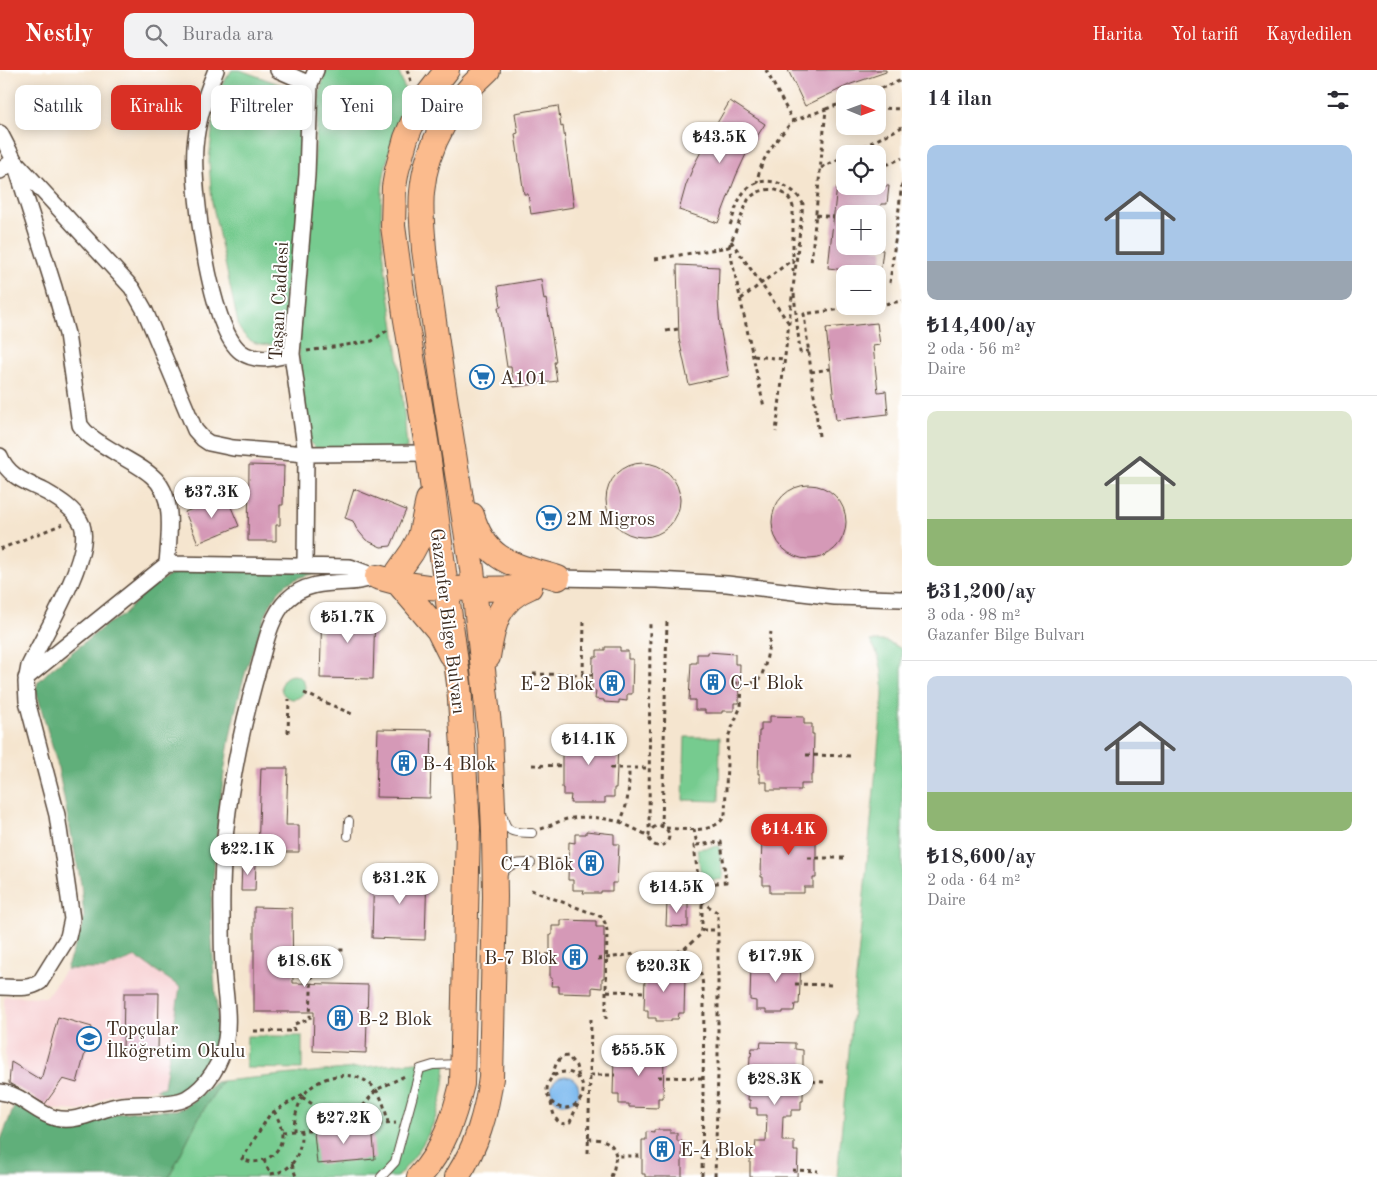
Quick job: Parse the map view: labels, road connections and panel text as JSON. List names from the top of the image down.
{
  "streets": {
    "main road": ["Gazanfer Bilge Bulvarı"],
    "street": ["Taşan Caddesi"]
  },
  "places": {
    "supermarket": ["A101", "2M Migros"],
    "building": [
      "C-1 Blok",
      "E-2 Blok",
      "B-4 Blok",
      "C-4 Blok",
      "B-7 Blok",
      "B-2 Blok",
      "E-4 Blok"
    ],
    "school or university": ["Topçular İlköğretim Okulu"]
  },
  "north": "right",
  "page": {
    "header": "Nestly",
    "search": "Burada ara",
    "nav": ["Harita", "Yol tarifi", "Kaydedilen"],
    "heading": "14 ilan",
    "map_buttons": ["+", "−"],
    "chip": [
      "Satılık",
      "Kiralık",
      "Filtreler",
      "Yeni",
      "Daire"
    ],
    "price": [
      "₺43.5K",
      "₺37.3K",
      "₺51.7K",
      "₺14.1K",
      "₺14.4K",
      "₺22.1K",
      "₺31.2K",
      "₺14.5K",
      "₺17.9K",
      "₺18.6K",
      "₺20.3K",
      "₺55.5K",
      "₺28.3K",
      "₺27.2K"
    ],
    "list": [
      {
        "name": "₺14,400/ay",
        "note": "2 oda · 56 m² · Daire"
      },
      {
        "name": "₺31,200/ay",
        "note": "3 oda · 98 m² · Gazanfer Bilge Bulvarı"
      },
      {
        "name": "₺18,600/ay",
        "note": "2 oda · 64 m² · Daire"
      }
    ]
  }
}
